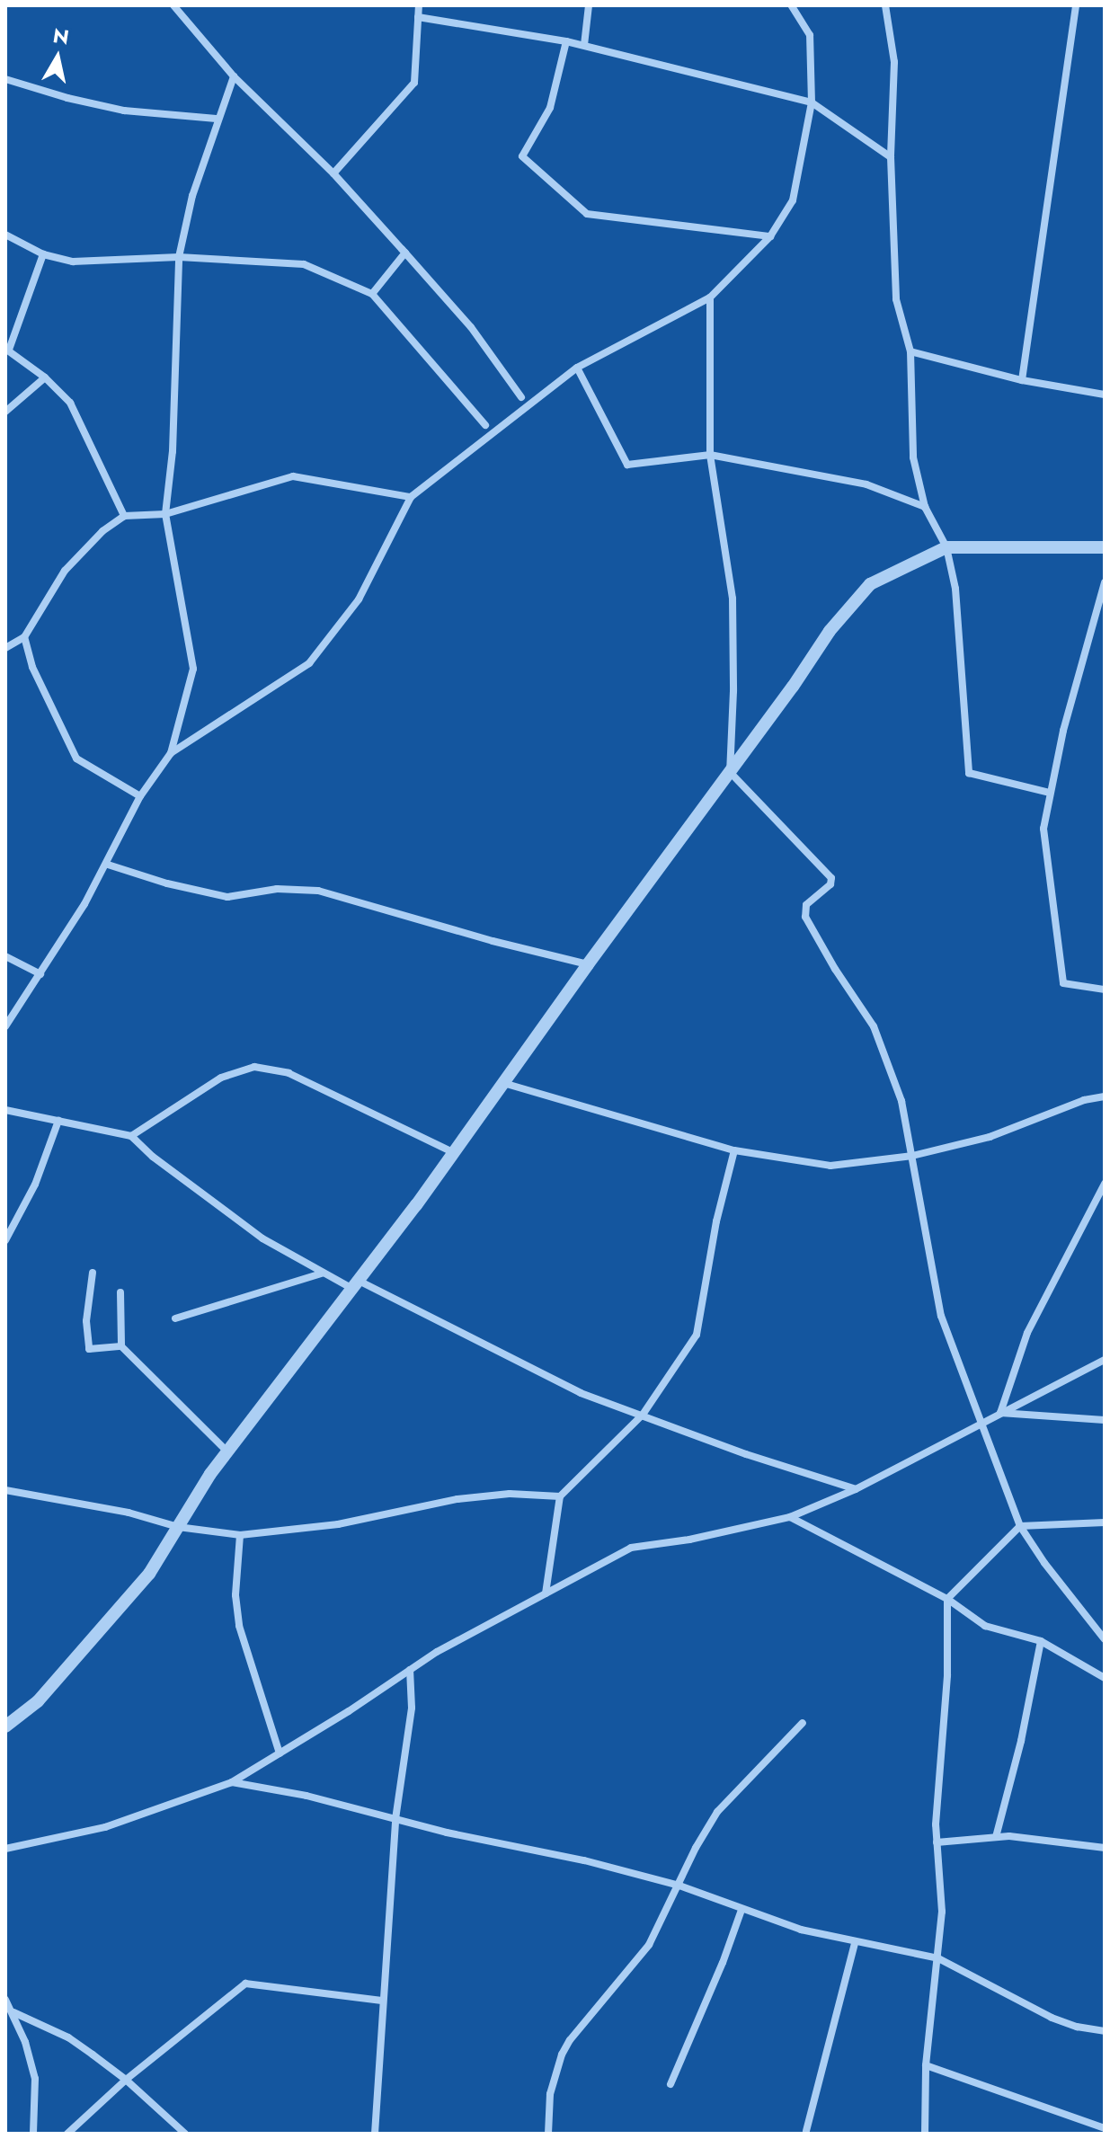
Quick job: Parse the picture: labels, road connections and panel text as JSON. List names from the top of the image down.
{
  "north": "top"
}
